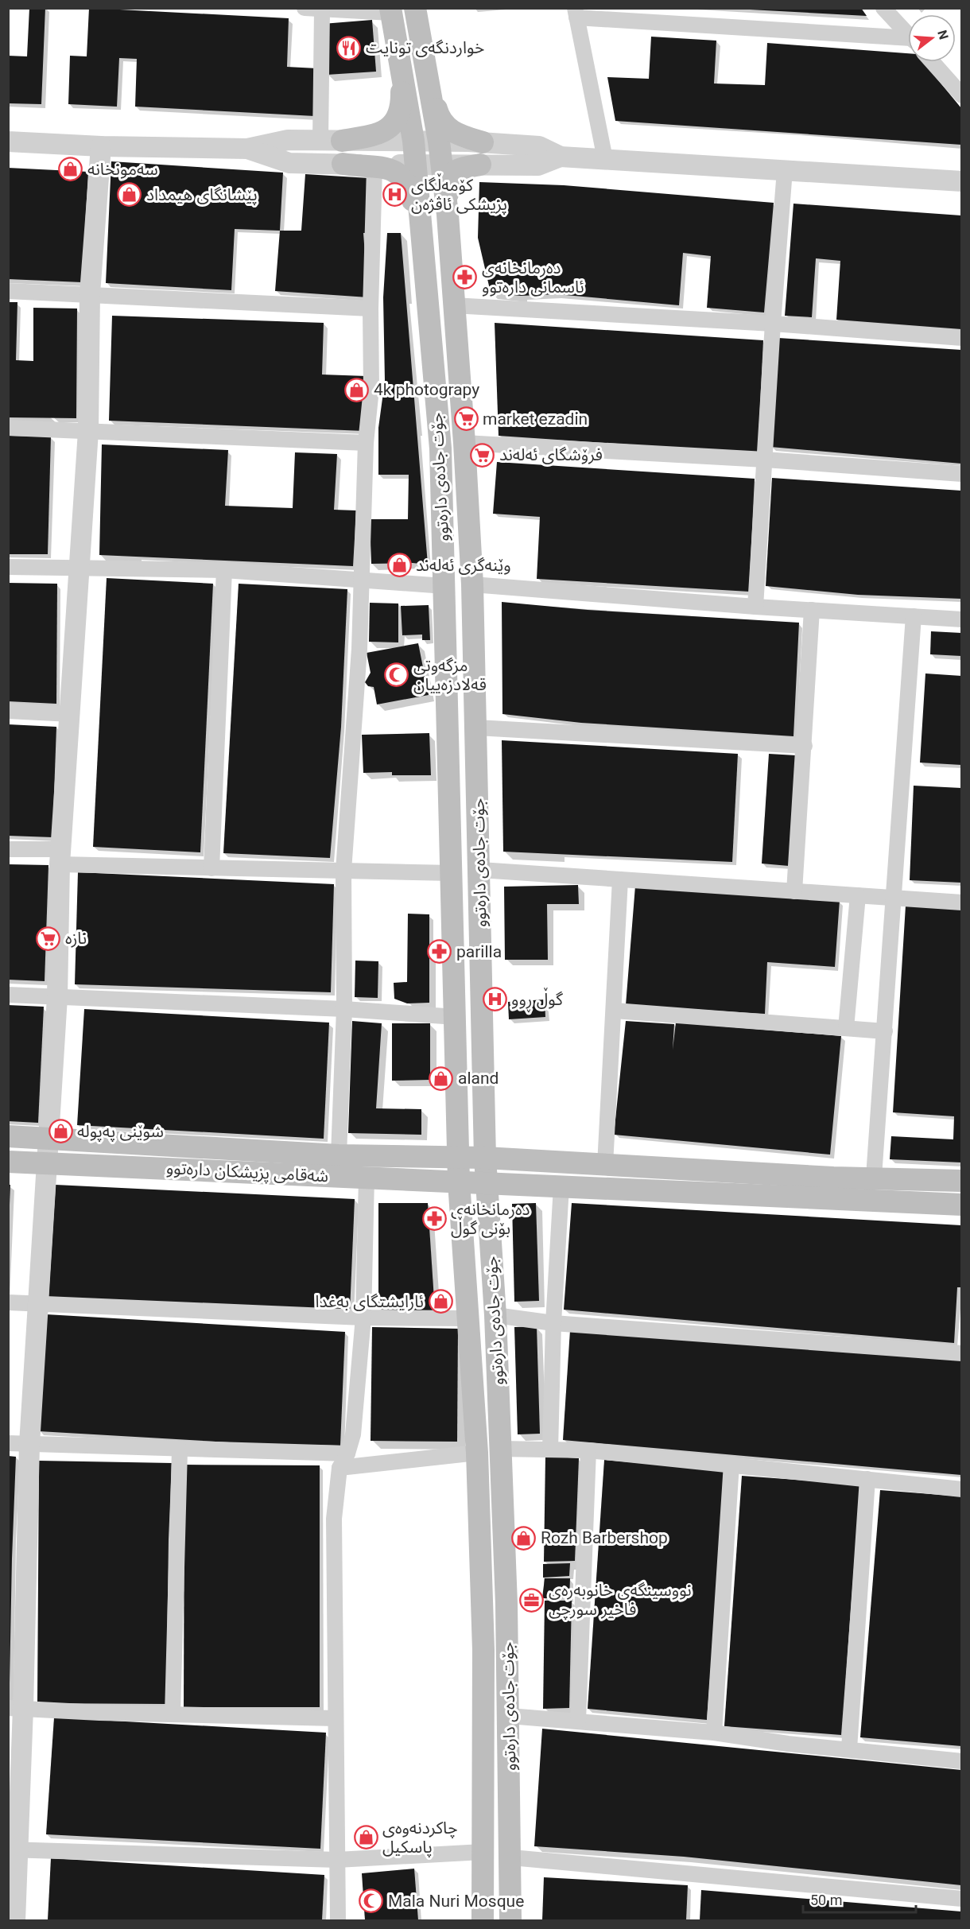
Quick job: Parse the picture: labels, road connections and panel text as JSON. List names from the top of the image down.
{
  "streets": {
    "main road": ["جۆت جادەی دارەتوو", "شەقامی پزیشکان دارەتوو"]
  },
  "crossings": [
    ["جۆت جادەی دارەتوو", "شەقامی پزیشکان دارەتوو"]
  ],
  "places": {
    "restaurant": ["خواردنگەی تونایت"],
    "shop": [
      "سەمونخانە",
      "پێشانگای هیمداد",
      "4k photograpy",
      "وێنەگری ئەلەند",
      "aland",
      "شوێنی پەپولە",
      "ئارایشتگای بەغدا",
      "Rozh Barbershop",
      "چاکردنەوەی پاسکیل"
    ],
    "hospital": ["کۆمەڵگای پزیشکی ئاڤژەن", "گوڵ ڕوو"],
    "pharmacy": ["دەرمانخانەی ئاسمانی دارەتوو", "parilla", "دەرمانخانەی بۆنی گوڵ"],
    "supermarket": ["market ezadin", "فرۆشگای ئەلەند", "نازە"],
    "mosque": ["مزگەوتی قەلادزەییان", "Mala Nuri Mosque"],
    "office": ["نووسینگەی خانوبەرەی فاخیر سورچی"]
  },
  "scale_bar": "50 m",
  "north": "right"
}
